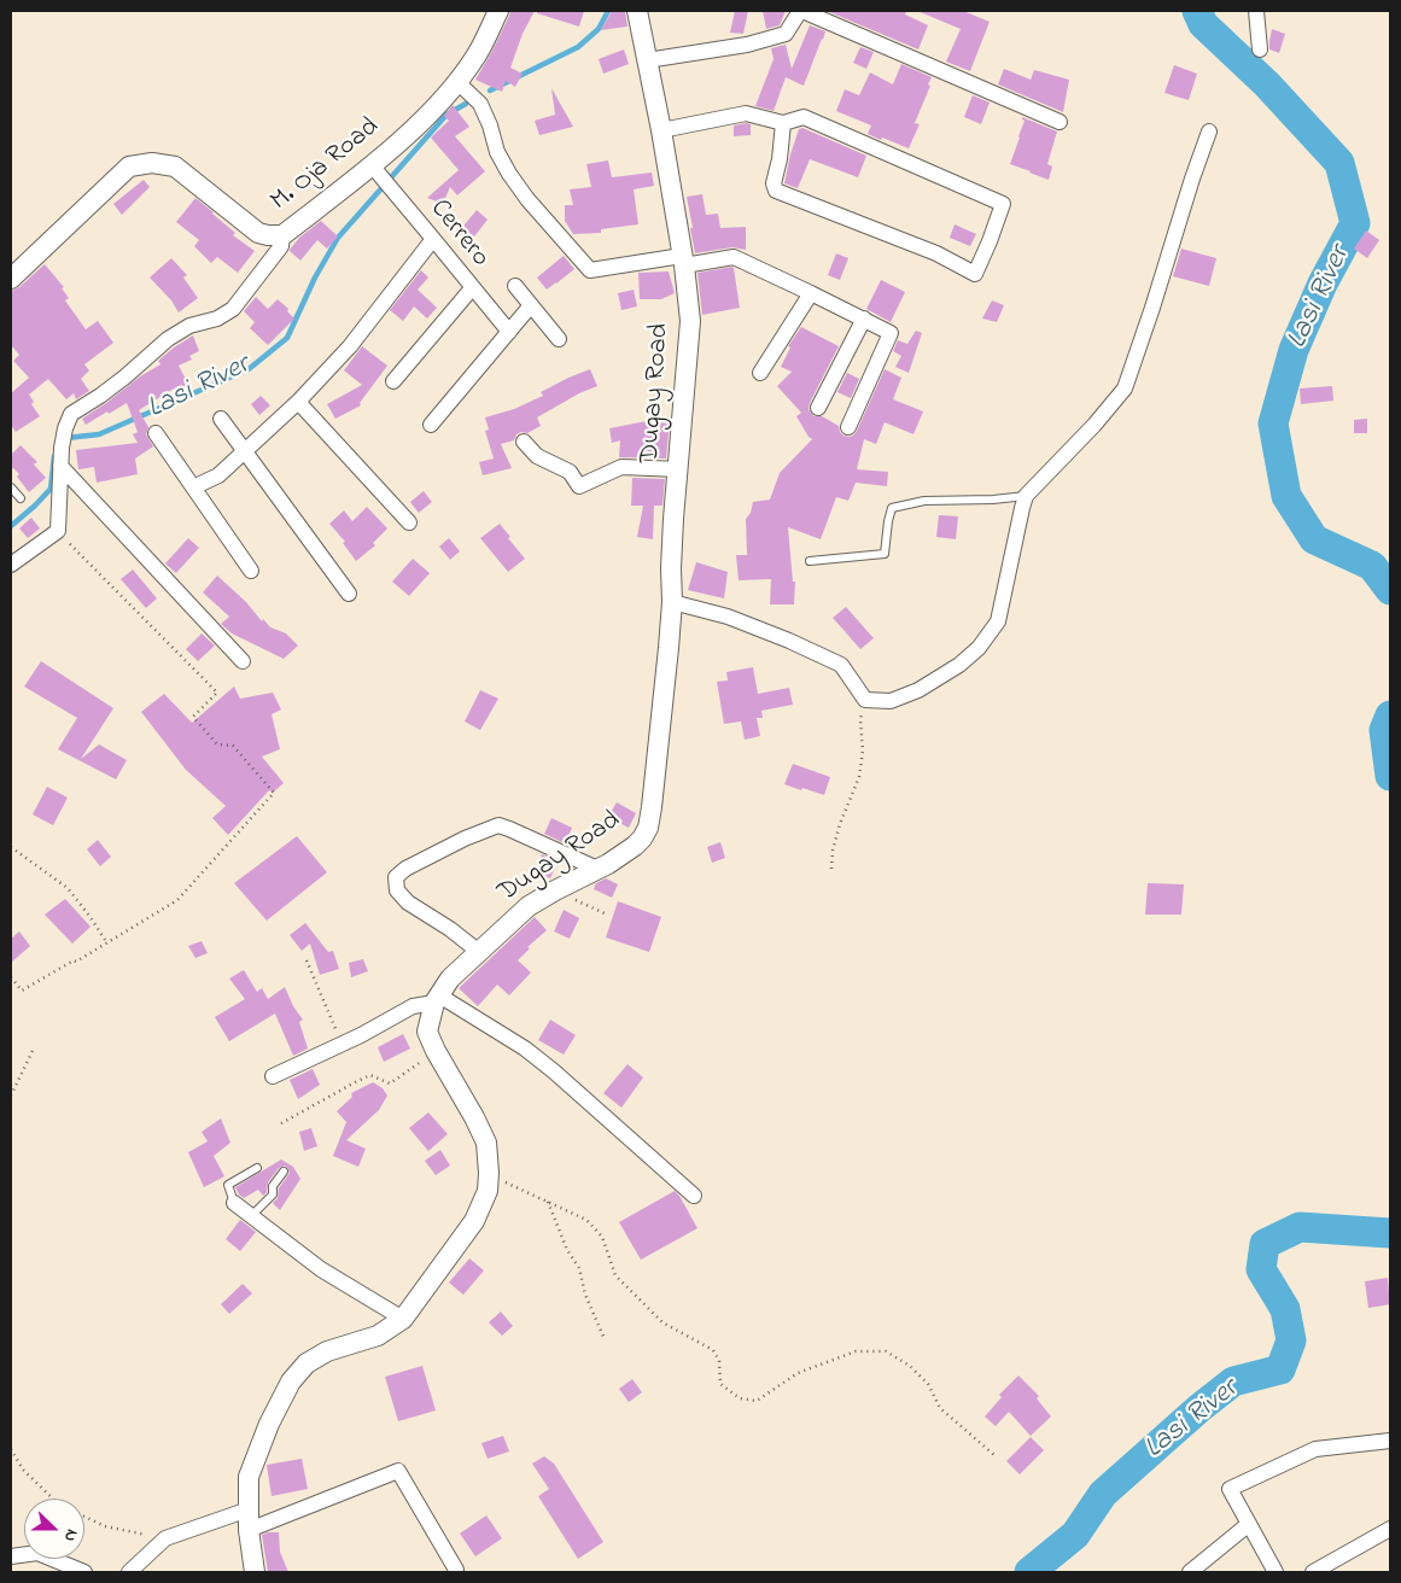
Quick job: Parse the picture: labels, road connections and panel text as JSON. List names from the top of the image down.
{
  "streets": {
    "street": ["M. Oja Road", "Cerrero", "Dugay Road"]
  },
  "crossings": [
    ["M. Oja Road", "Cerrero"]
  ],
  "water": ["Lasi River"],
  "north": "right"
}
